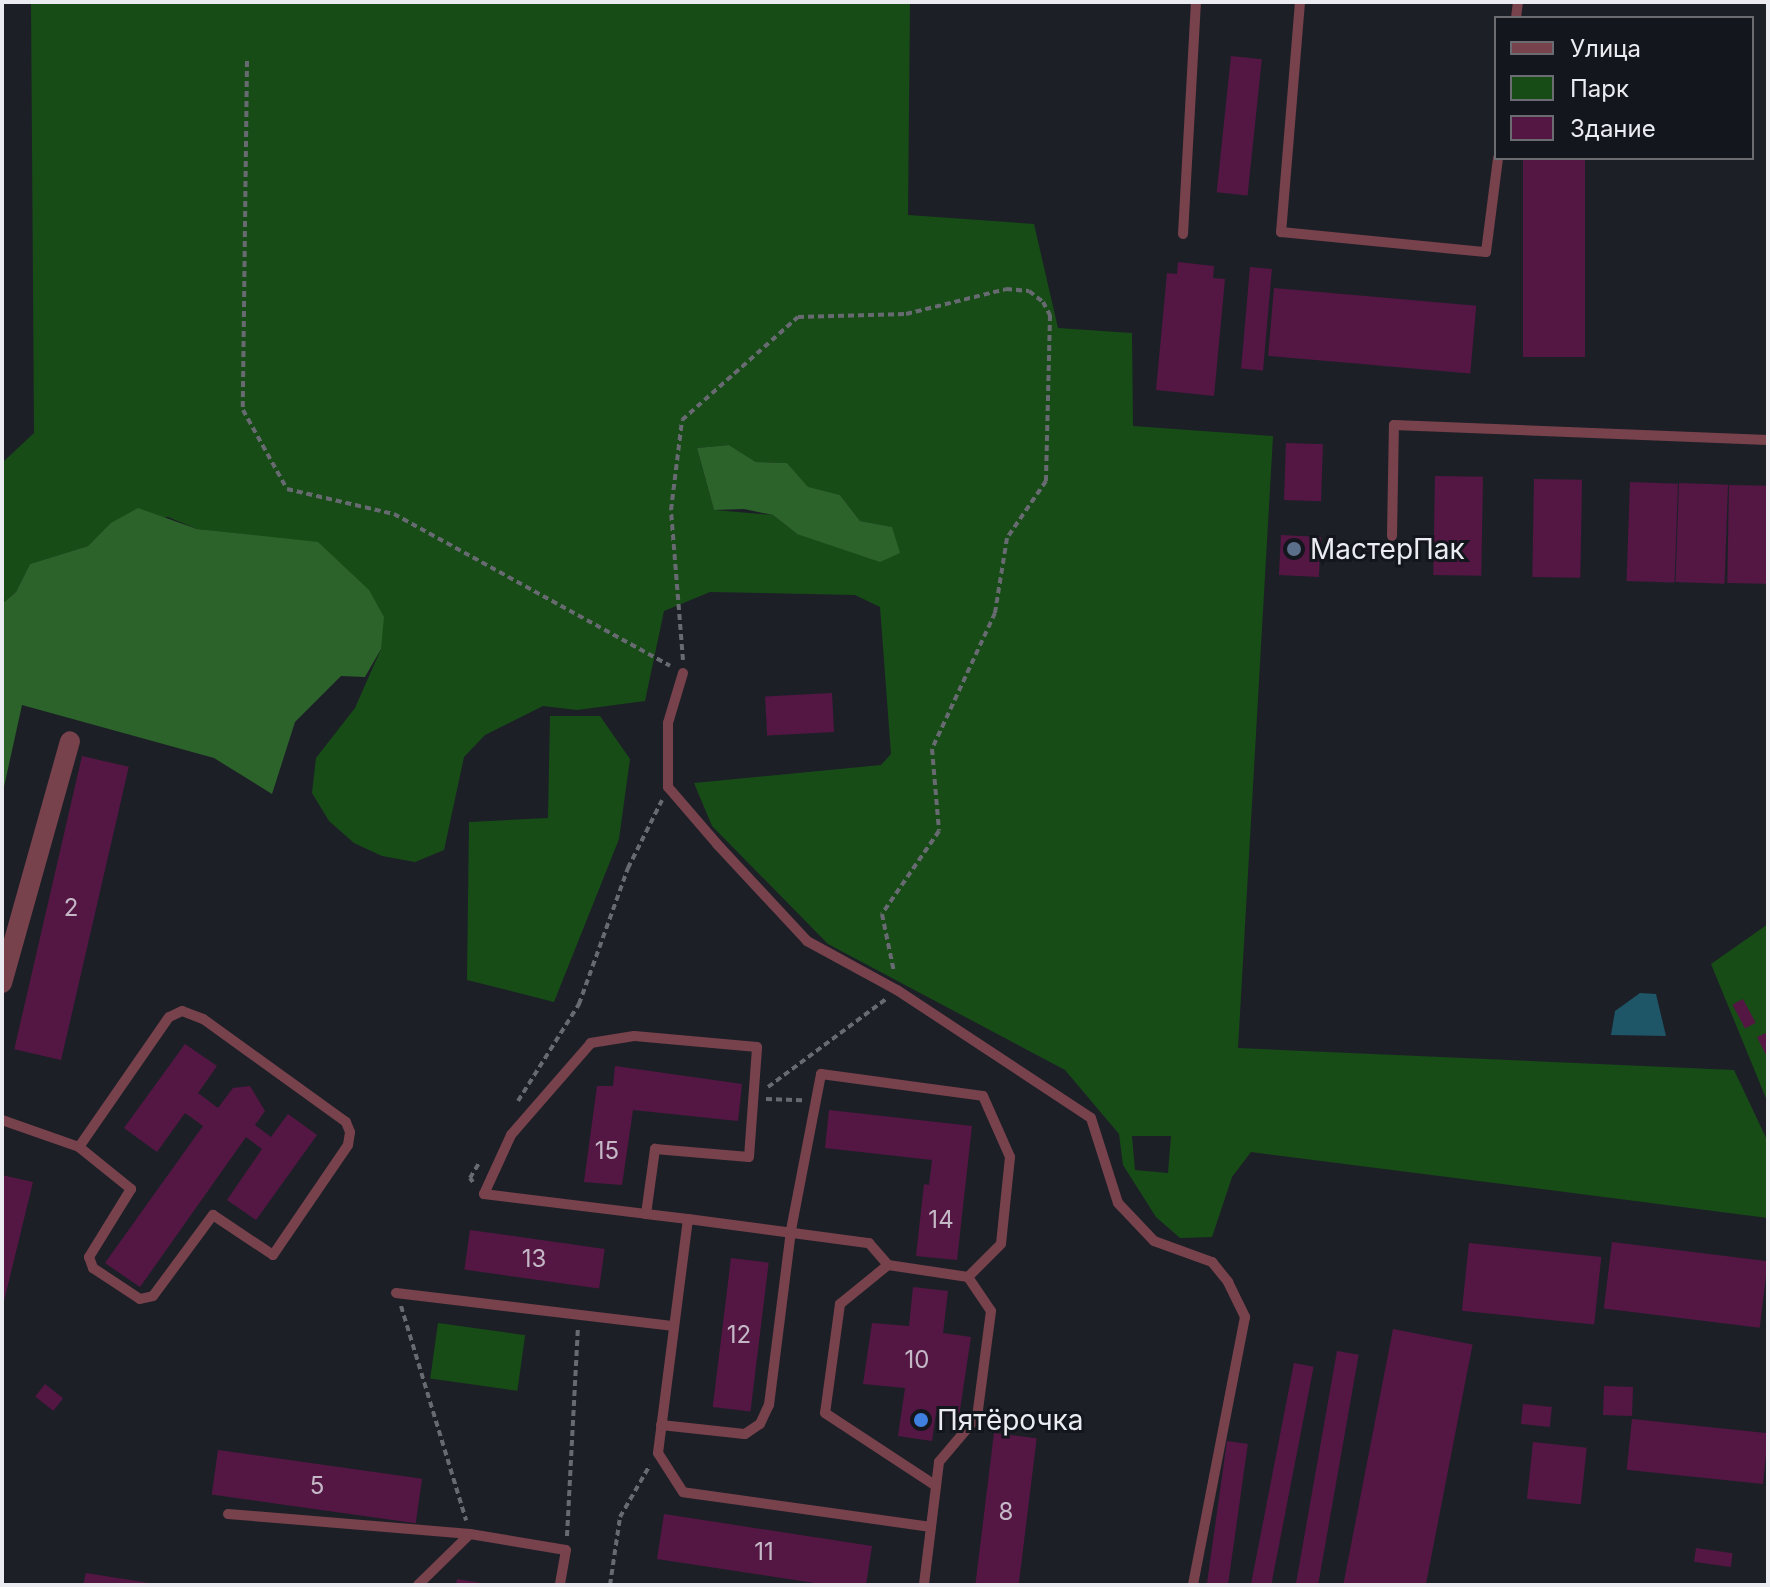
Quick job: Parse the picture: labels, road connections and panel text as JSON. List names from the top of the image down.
{
  "places": ["МастерПак", "Пятёрочка"],
  "house_numbers": [
    "2",
    "15",
    "14",
    "13",
    "12",
    "10",
    "5",
    "8",
    "11"
  ],
  "legend": ["Улица", "Парк", "Здание"]
}
